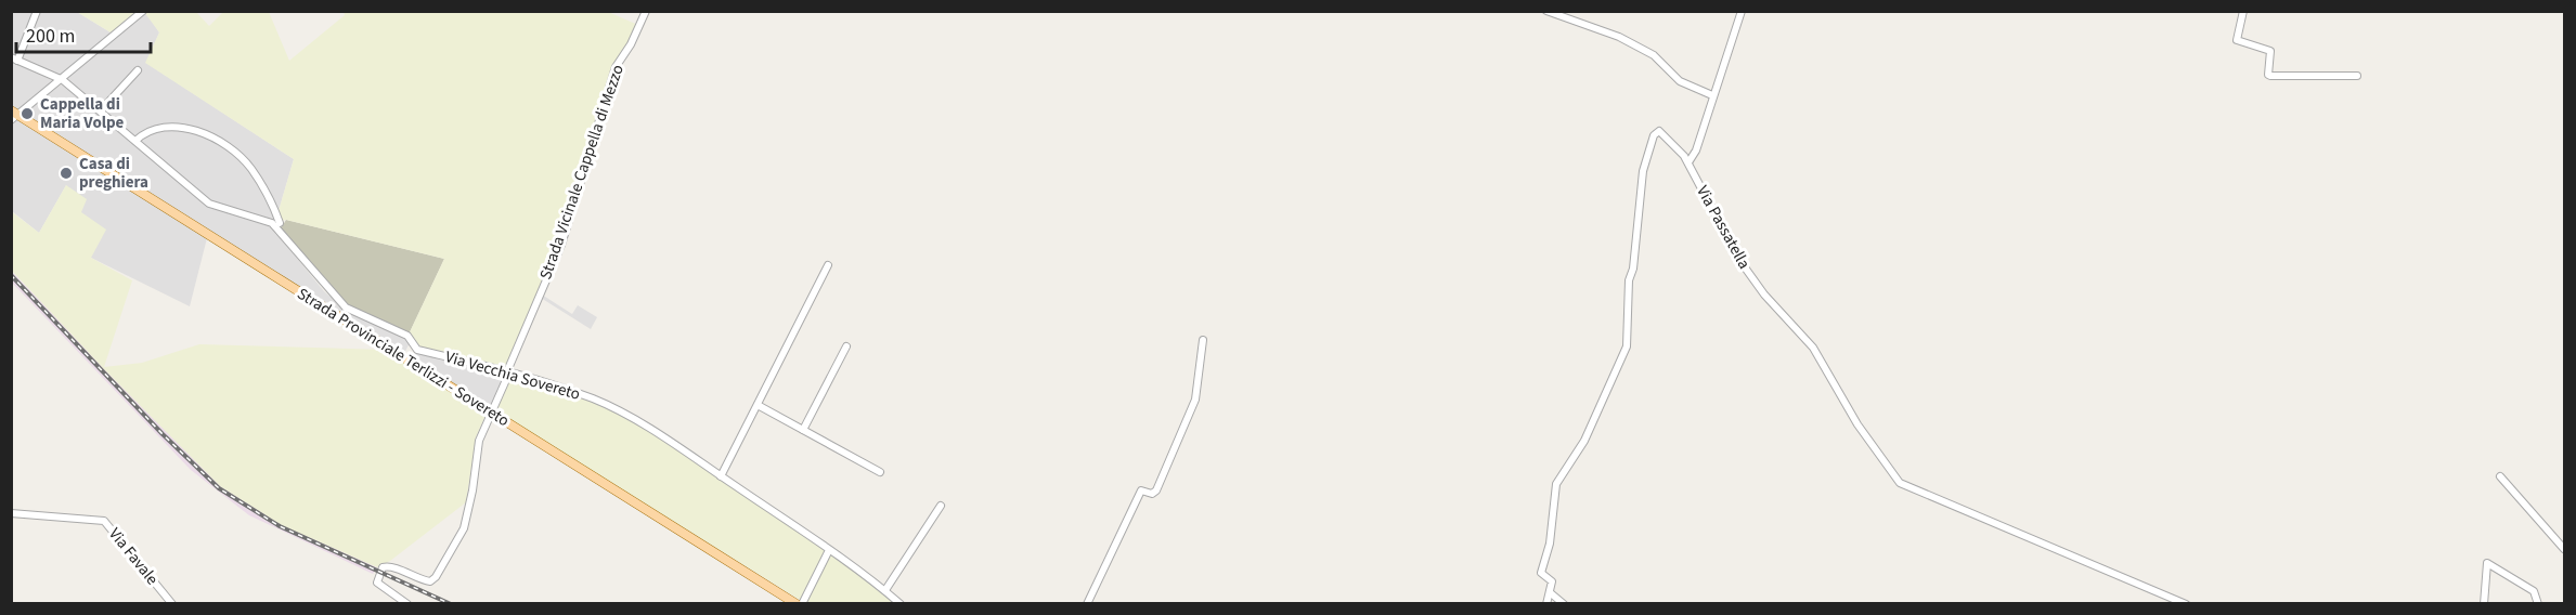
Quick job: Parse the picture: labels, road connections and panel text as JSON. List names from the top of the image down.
{
  "streets": {
    "main road": ["Strada Provinciale Terlizzi - Sovereto"],
    "street": [
      "Strada Vicinale Cappella di Mezzo",
      "Via Passatella",
      "Via Vecchia Sovereto",
      "Via Favale"
    ]
  },
  "crossings": [
    ["Strada Vicinale Cappella di Mezzo", "Strada Provinciale Terlizzi - Sovereto"],
    ["Strada Vicinale Cappella di Mezzo", "Via Vecchia Sovereto"]
  ],
  "places": ["Cappella di Maria Volpe", "Casa di preghiera"],
  "scale_bar": "200 m"
}
